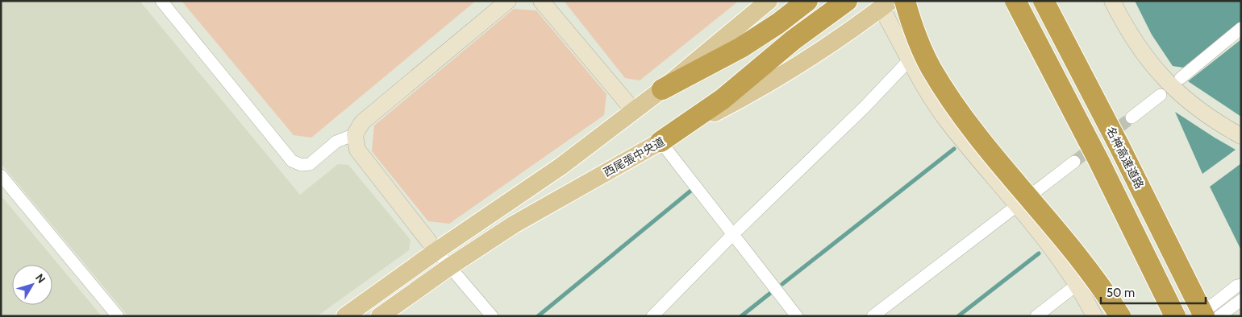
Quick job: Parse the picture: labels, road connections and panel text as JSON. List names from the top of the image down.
{
  "streets": {
    "highway": ["名神高速道路"],
    "main road": ["西尾張中央道"]
  },
  "scale_bar": "50 m",
  "north": "top right"
}
